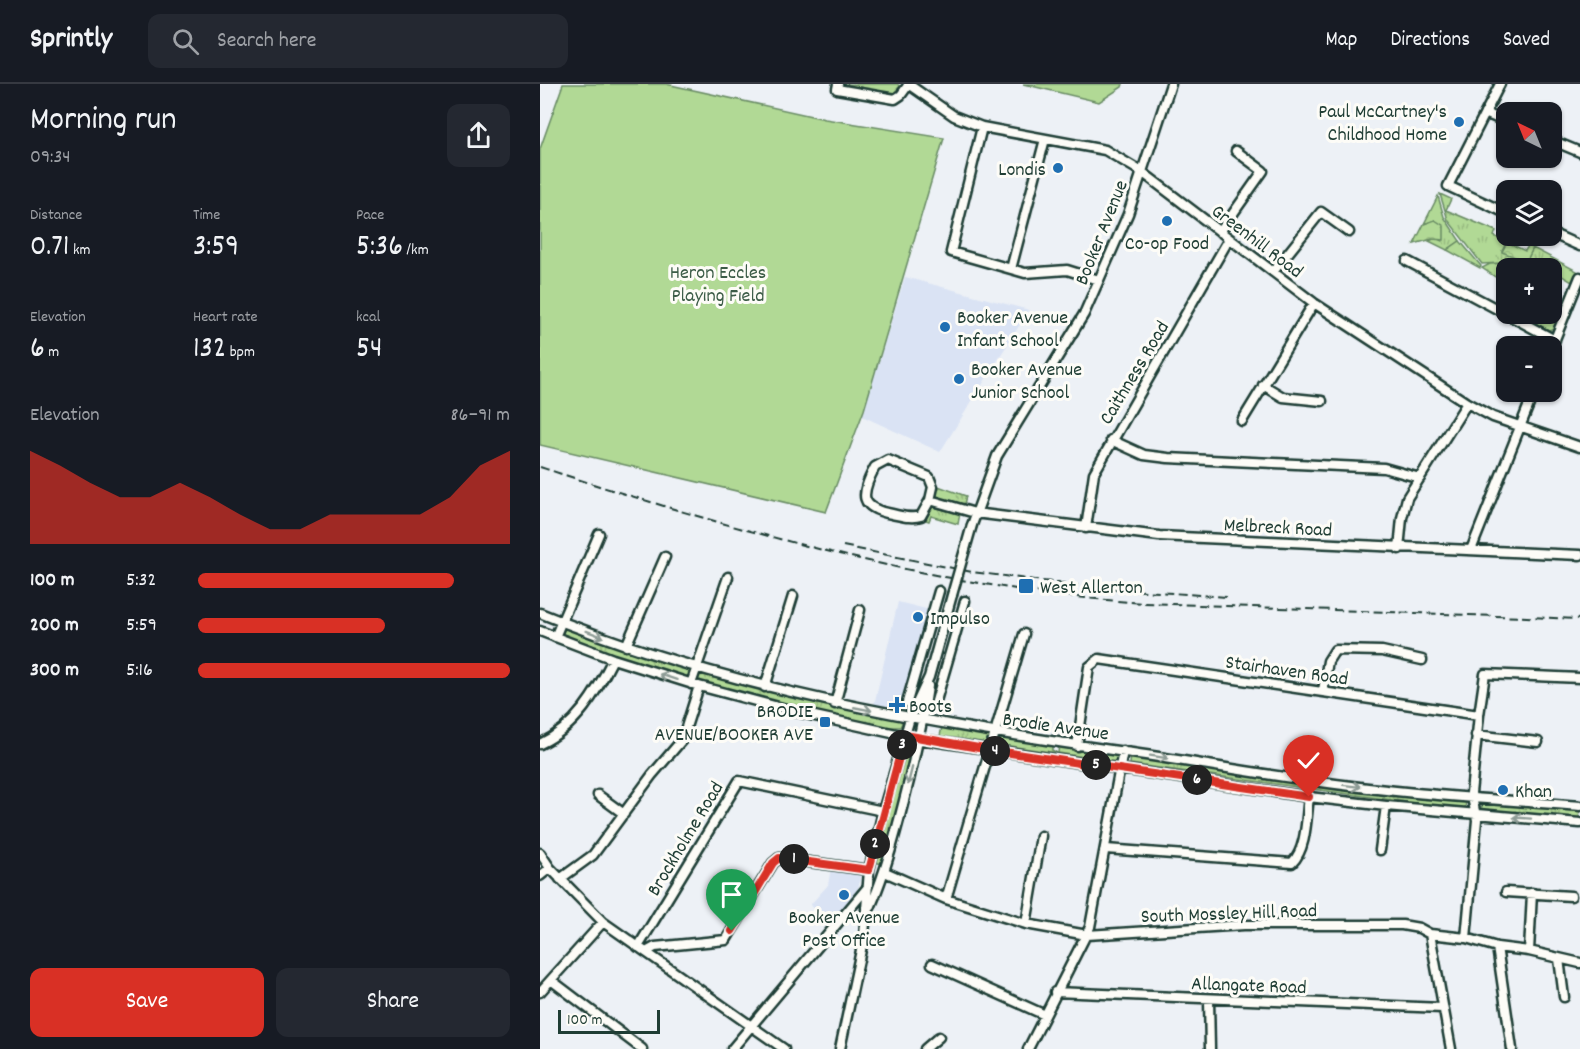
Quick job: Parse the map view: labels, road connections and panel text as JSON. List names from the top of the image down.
{
  "streets": {
    "street": [
      "Booker Avenue",
      "Greenhill Road",
      "Caithness Road",
      "Melbreck Road",
      "Stairhaven Road",
      "Brodie Avenue",
      "Brockholme Road",
      "South Mossley Hill Road",
      "Allangate Road"
    ]
  },
  "crossings": [
    ["Booker Avenue", "Greenhill Road"],
    ["Booker Avenue", "Melbreck Road"],
    ["Booker Avenue", "Brodie Avenue"],
    ["Booker Avenue", "Brockholme Road"],
    ["Booker Avenue", "South Mossley Hill Road"],
    ["Greenhill Road", "Caithness Road"],
    ["Caithness Road", "Melbreck Road"],
    ["Stairhaven Road", "Brodie Avenue"]
  ],
  "parks": ["Heron Eccles Playing Field"],
  "places": {
    "other": [
      "Paul McCartney's Childhood Home",
      "Londis",
      "Co-op Food",
      "Booker Avenue Infant School",
      "Booker Avenue Junior School",
      "Impulso",
      "Khan",
      "Booker Avenue Post Office"
    ],
    "transit": ["West Allerton", "BRODIE AVENUE/BOOKER AVE"],
    "health": ["Boots"]
  },
  "scale_bar": "100 m",
  "north": "top left",
  "page": {
    "header": "Sprintly",
    "search": "Search here",
    "nav": ["Map", "Directions", "Saved"],
    "heading": ["Morning run", "09:34"],
    "map_buttons": ["+", "−"],
    "stats": [
      ["Distance", "0.71 km"],
      ["Time", "3:59"],
      ["Pace", "5:36 /km"],
      ["Elevation", "6 m"],
      ["Heart rate", "132 bpm"],
      ["kcal", "54"]
    ],
    "chart": ["Elevation", "86–91 m"],
    "list": [
      {
        "name": "100 m",
        "note": "5:32"
      },
      {
        "name": "200 m",
        "note": "5:59"
      },
      {
        "name": "300 m",
        "note": "5:16"
      }
    ],
    "pins": [
      "3",
      "4",
      "5",
      "6",
      "2",
      "1"
    ],
    "buttons": ["Save", "Share"],
    "scale": "100 m"
  }
}
